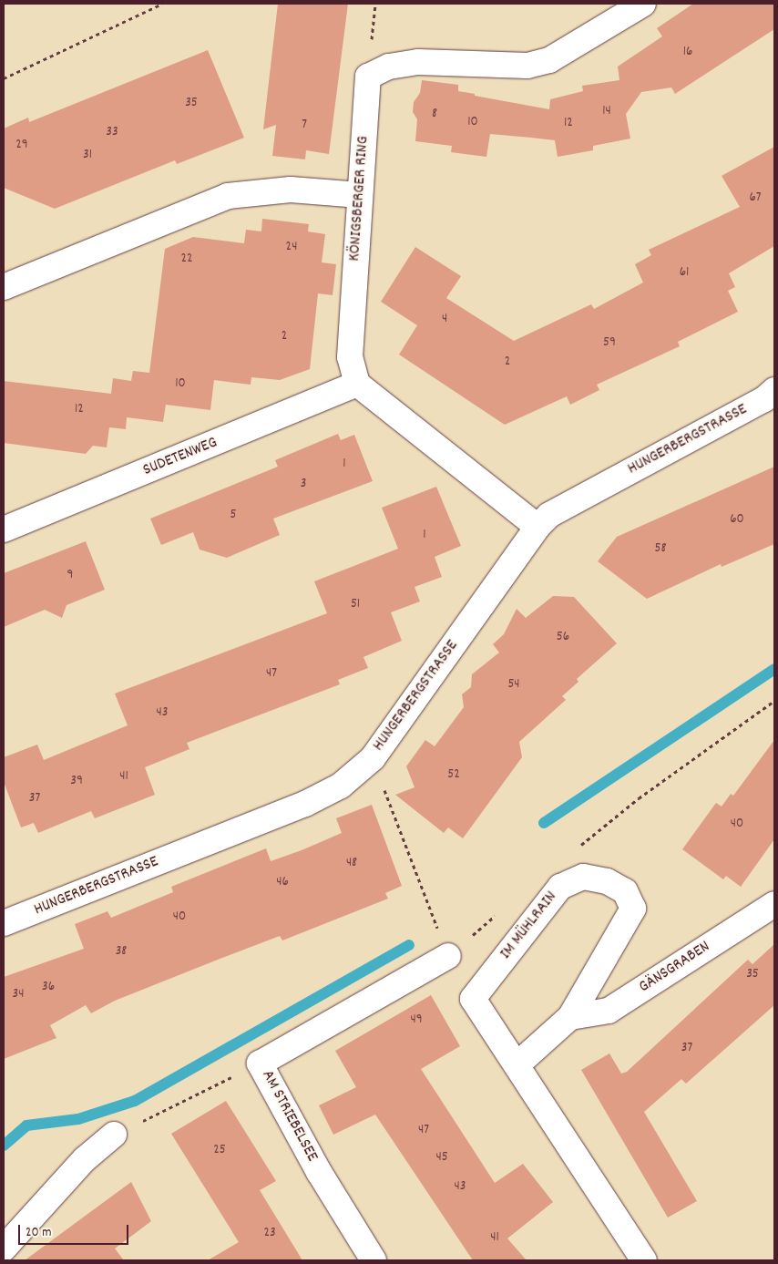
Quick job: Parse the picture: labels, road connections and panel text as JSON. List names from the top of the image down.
{
  "streets": {
    "street": [
      "KÖNIGSBERGER RING",
      "HUNGERBERGSTRASSE",
      "SUDETENWEG",
      "IM MÜHLRAIN",
      "GÄNSGRABEN",
      "AM STRIEBELSEE"
    ]
  },
  "crossings": [
    ["KÖNIGSBERGER RING", "SUDETENWEG"],
    ["IM MÜHLRAIN", "GÄNSGRABEN"]
  ],
  "house_numbers": [
    "16",
    "35",
    "14",
    "8",
    "10",
    "12",
    "7",
    "33",
    "29",
    "31",
    "67",
    "24",
    "22",
    "61",
    "4",
    "2",
    "59",
    "2",
    "10",
    "12",
    "1",
    "3",
    "5",
    "60",
    "1",
    "58",
    "9",
    "51",
    "56",
    "47",
    "54",
    "43",
    "52",
    "41",
    "39",
    "37",
    "40",
    "48",
    "46",
    "40",
    "38",
    "35",
    "36",
    "34",
    "49",
    "37",
    "47",
    "25",
    "45",
    "43",
    "23",
    "41"
  ],
  "scale_bar": "20 m"
}
